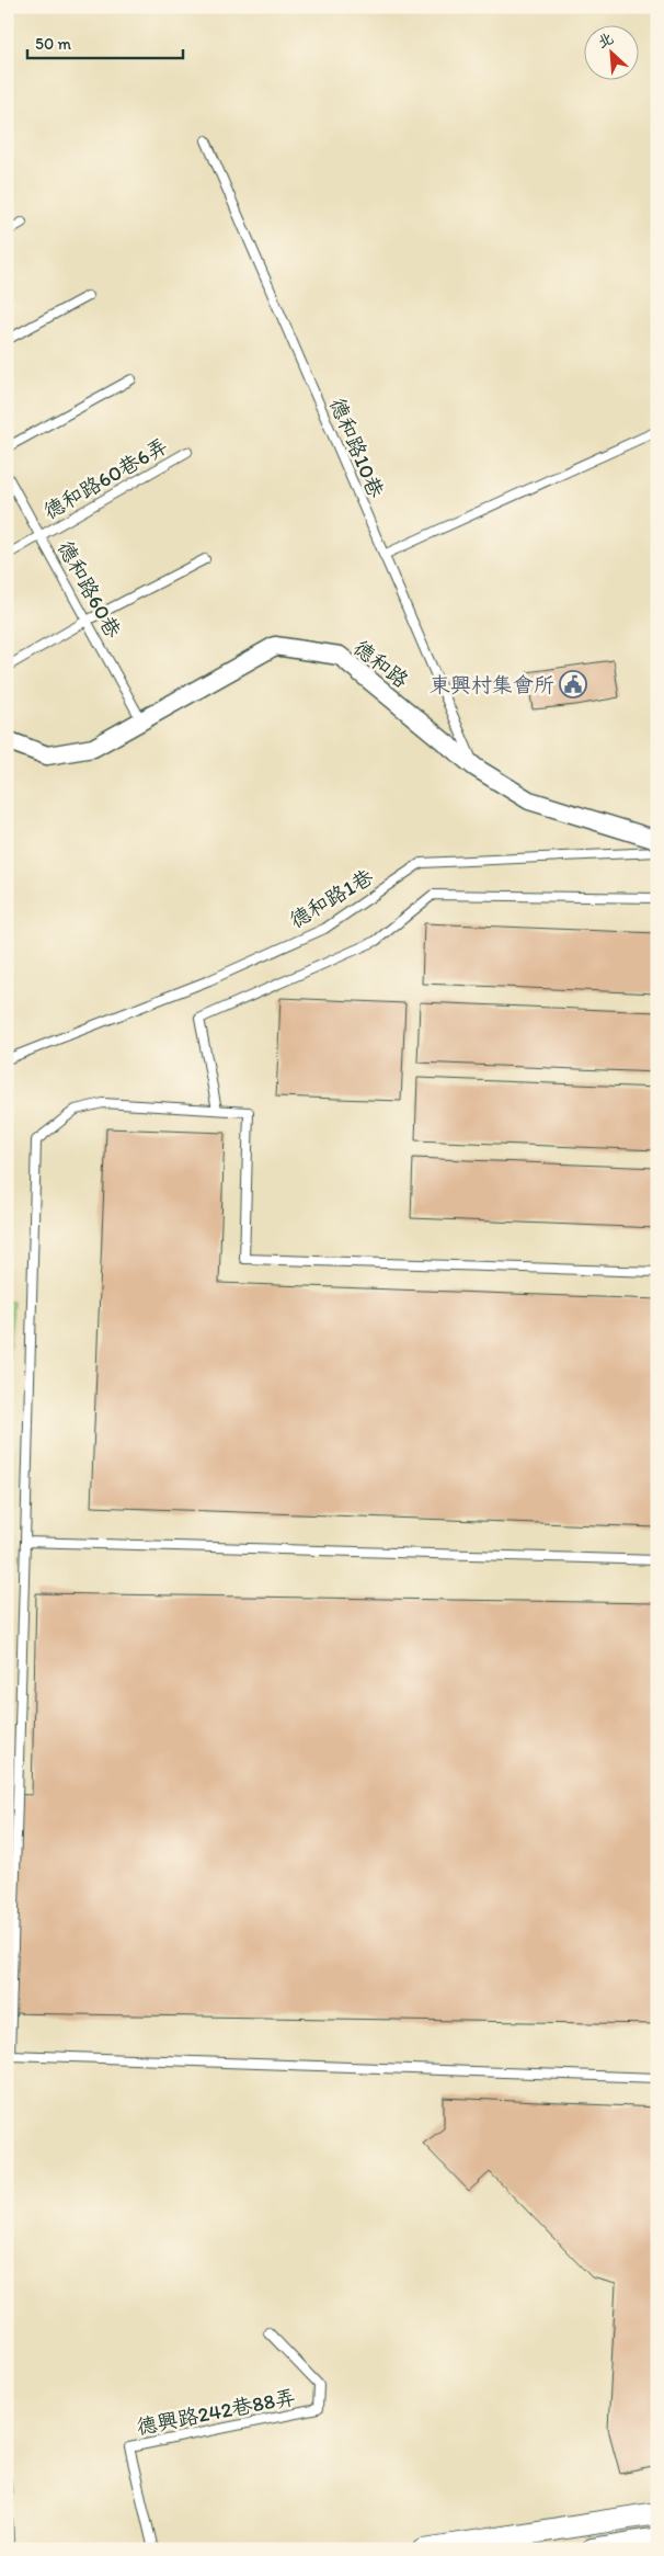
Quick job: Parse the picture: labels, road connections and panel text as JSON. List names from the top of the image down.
{
  "streets": {
    "street": ["德和路"],
    "lane": [
      "德和路10巷",
      "德和路60巷6弄",
      "德和路60巷",
      "德和路1巷",
      "德興路242巷88弄"
    ]
  },
  "crossings": [
    ["德和路10巷", "德和路"],
    ["德和路60巷6弄", "德和路60巷"],
    ["德和路60巷", "德和路"]
  ],
  "places": {
    "public building": ["東興村集會所"]
  },
  "scale_bar": "50 m",
  "north": "top left"
}
